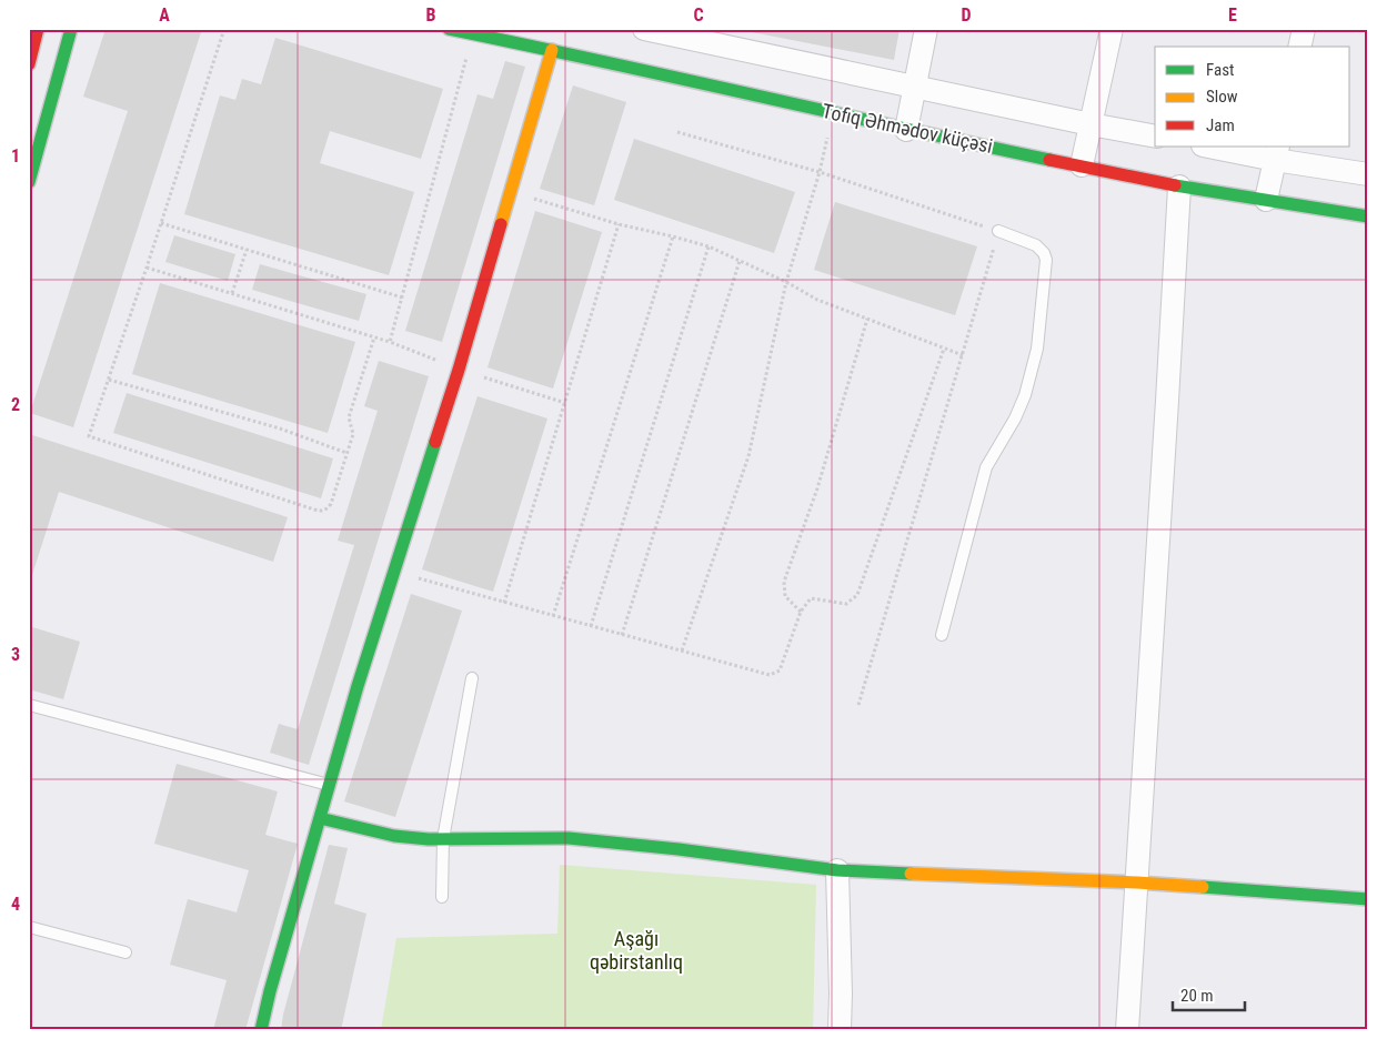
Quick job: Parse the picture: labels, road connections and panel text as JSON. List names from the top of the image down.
{
  "streets": {
    "main road": ["Tofiq Əhmədov küçəsi"]
  },
  "parks": ["Aşağı qəbirstanlıq"],
  "legend": ["Fast", "Slow", "Jam"],
  "scale_bar": "20 m",
  "grid": {
    "columns": [
      "A",
      "B",
      "C",
      "D",
      "E"
    ],
    "rows": [
      "1",
      "2",
      "3",
      "4"
    ]
  }
}
